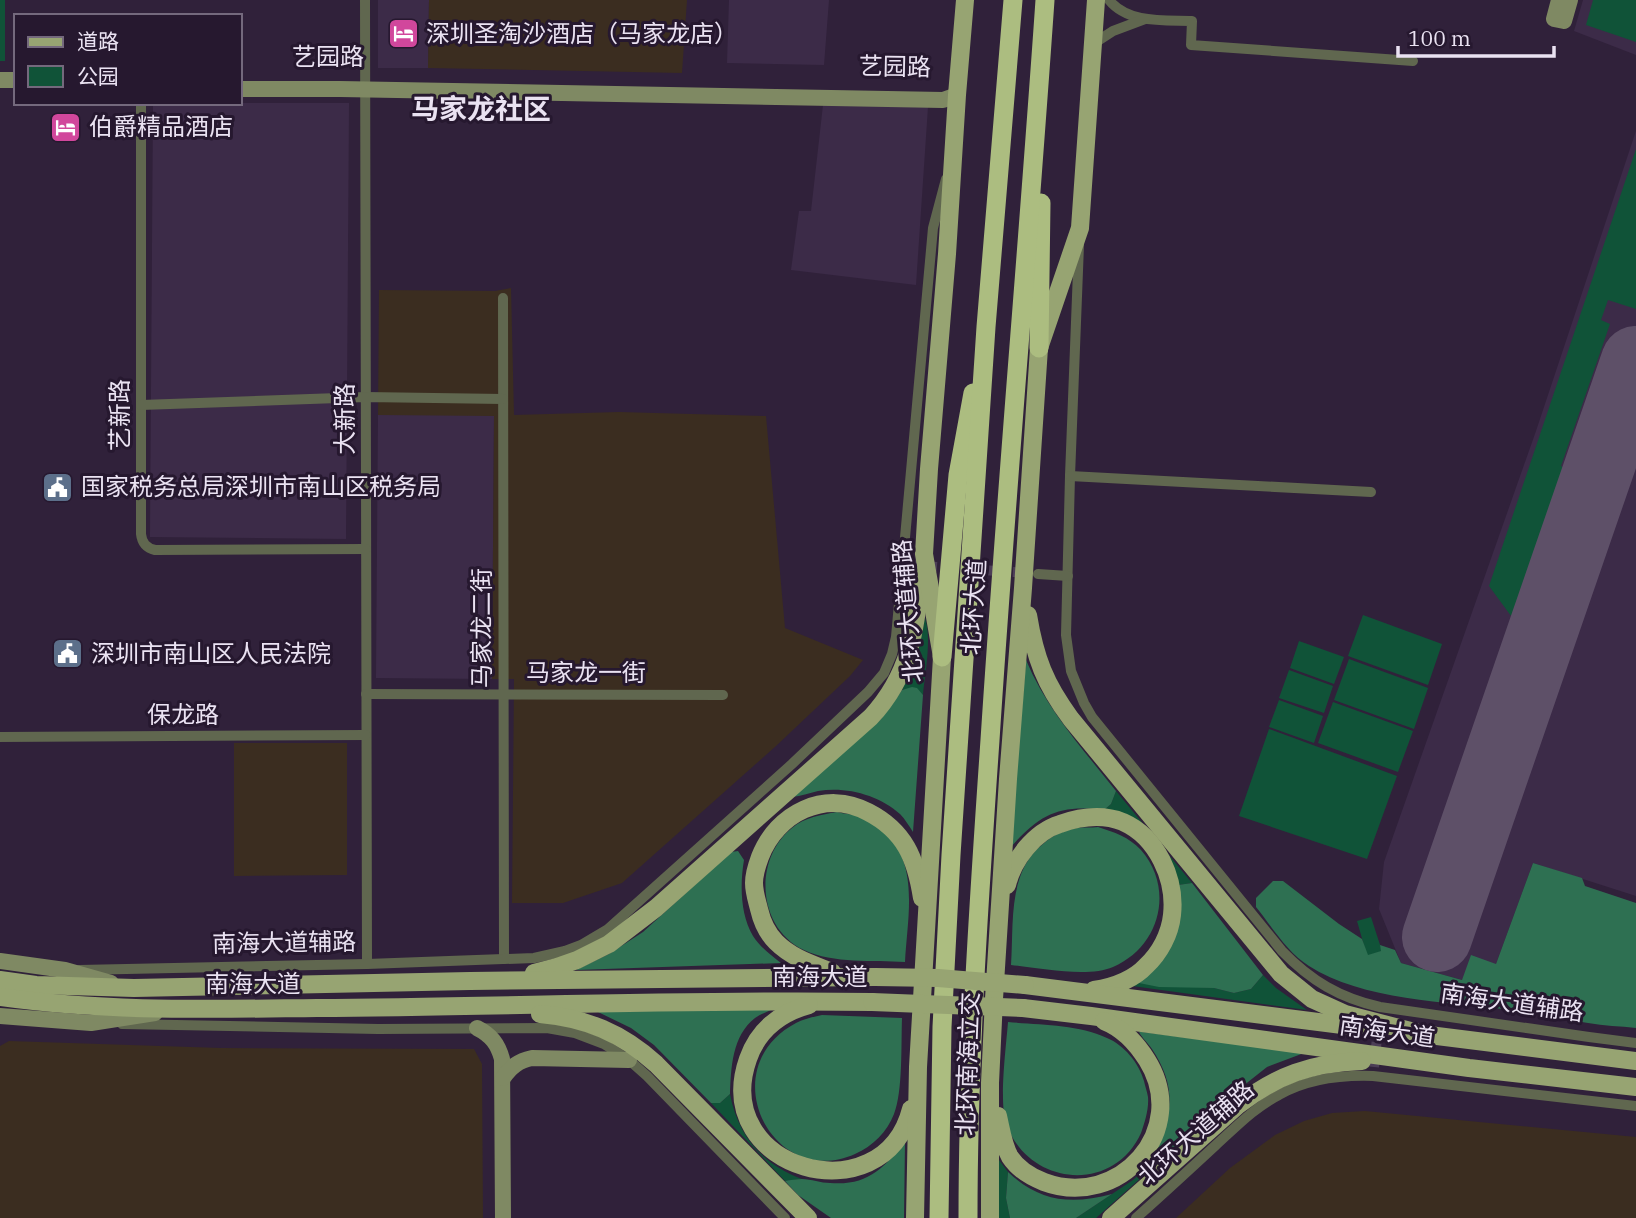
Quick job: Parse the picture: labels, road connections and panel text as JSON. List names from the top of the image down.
{
  "streets": {
    "highway": ["北环大道"],
    "main road": ["北环大道辅路", "南海大道", "北环南海立交"],
    "street": [
      "艺园路",
      "艺新路",
      "大新路",
      "马家龙二街",
      "马家龙一街",
      "保龙路",
      "南海大道辅路"
    ]
  },
  "crossings": [
    ["艺园路", "大新路"],
    ["艺园路", "北环大道辅路"],
    ["艺新路", "大新路"],
    ["大新路", "马家龙一街"],
    ["大新路", "保龙路"],
    ["大新路", "南海大道辅路"],
    ["北环大道辅路", "南海大道辅路"],
    ["马家龙二街", "马家龙一街"],
    ["马家龙二街", "南海大道辅路"]
  ],
  "districts": ["马家龙社区"],
  "places": {
    "hotel": ["深圳圣淘沙酒店（马家龙店）", "伯爵精品酒店"],
    "public building": ["国家税务总局深圳市南山区税务局", "深圳市南山区人民法院"]
  },
  "legend": ["道路", "公园"],
  "scale_bar": "100 m"
}
